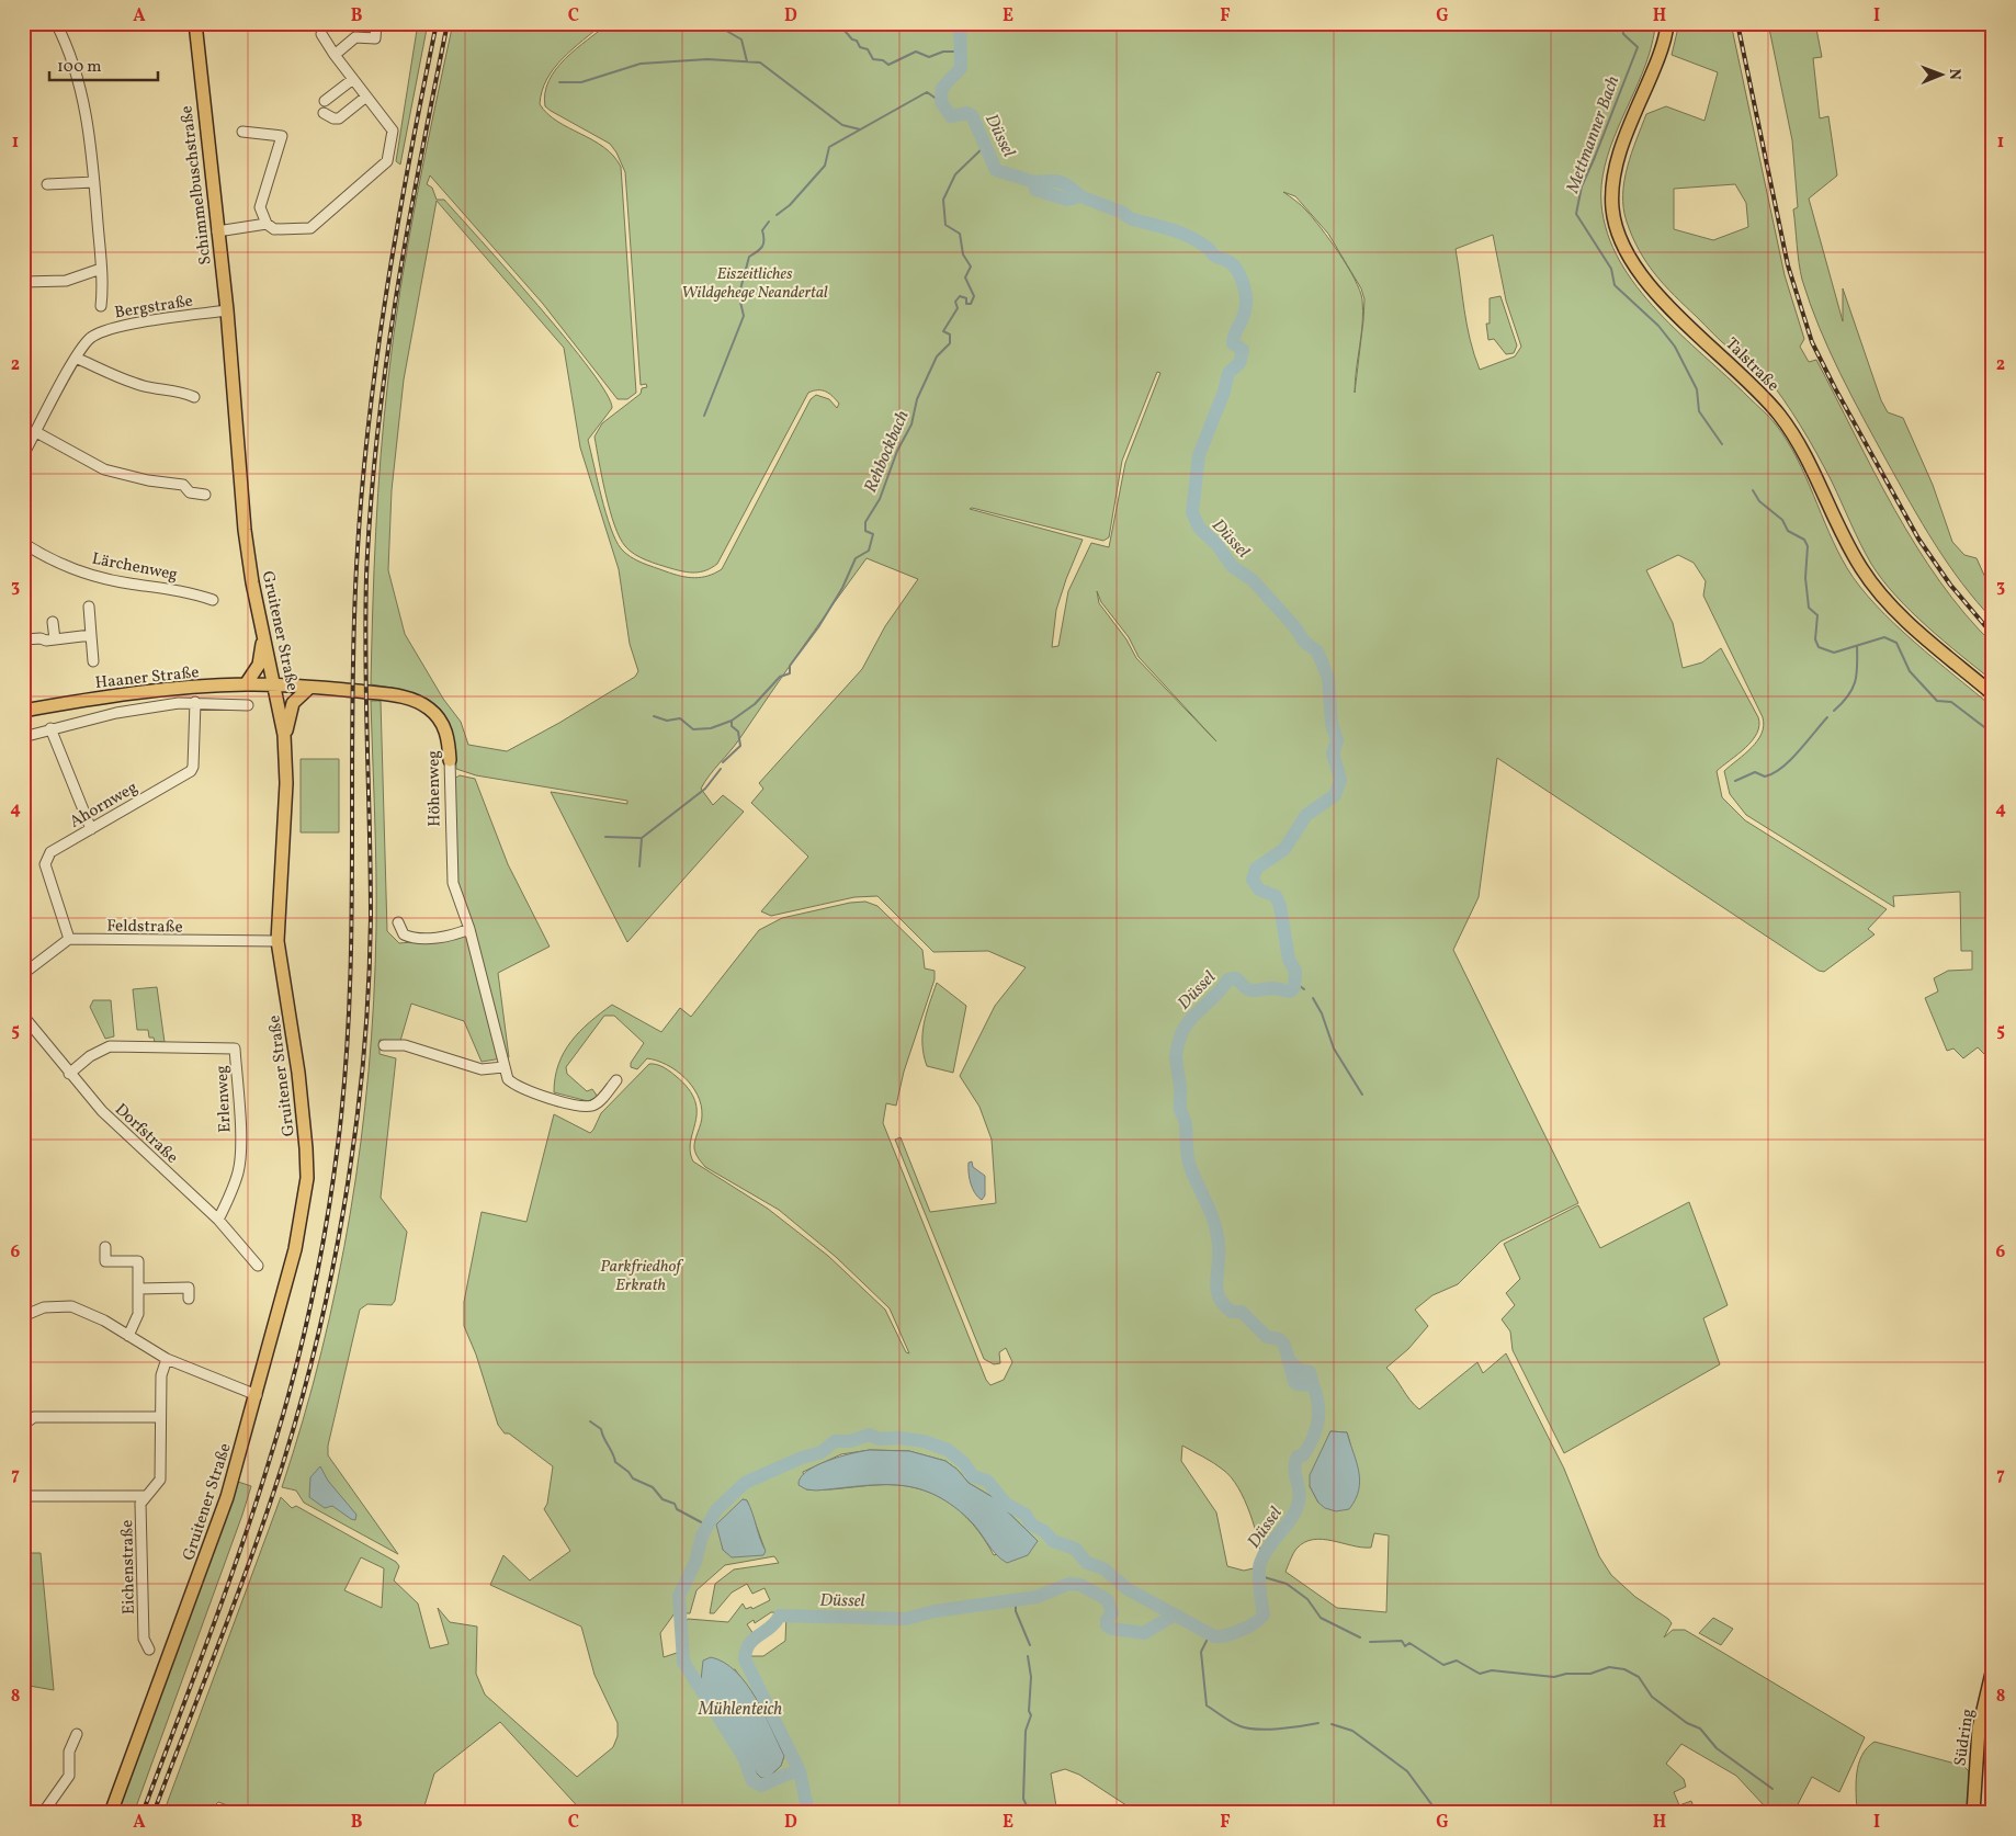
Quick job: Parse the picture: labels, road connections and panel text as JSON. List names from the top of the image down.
{
  "streets": {
    "main road": [
      "Schimmelbuschstraße",
      "Talstraße",
      "Gruitener Straße",
      "Haaner Straße",
      "Höhenweg",
      "Südring"
    ],
    "street": [
      "Bergstraße",
      "Lärchenweg",
      "Ahornweg",
      "Feldstraße",
      "Erlenweg",
      "Dorfstraße",
      "Eichenstraße"
    ]
  },
  "crossings": [
    ["Schimmelbuschstraße", "Bergstraße"],
    ["Schimmelbuschstraße", "Gruitener Straße"],
    ["Bergstraße", "Gruitener Straße"],
    ["Gruitener Straße", "Haaner Straße"],
    ["Gruitener Straße", "Höhenweg"],
    ["Gruitener Straße", "Feldstraße"],
    ["Haaner Straße", "Höhenweg"],
    ["Ahornweg", "Feldstraße"],
    ["Erlenweg", "Dorfstraße"]
  ],
  "water": [
    "Mettmanner Bach",
    "Düssel",
    "Rehbockbach",
    "Mühlenteich"
  ],
  "parks": ["Eiszeitliches Wildgehege Neandertal", "Parkfriedhof Erkrath"],
  "scale_bar": "100 m",
  "north": "right",
  "grid": {
    "columns": [
      "A",
      "B",
      "C",
      "D",
      "E",
      "F",
      "G",
      "H",
      "I"
    ],
    "rows": [
      "1",
      "2",
      "3",
      "4",
      "5",
      "6",
      "7",
      "8"
    ]
  }
}
